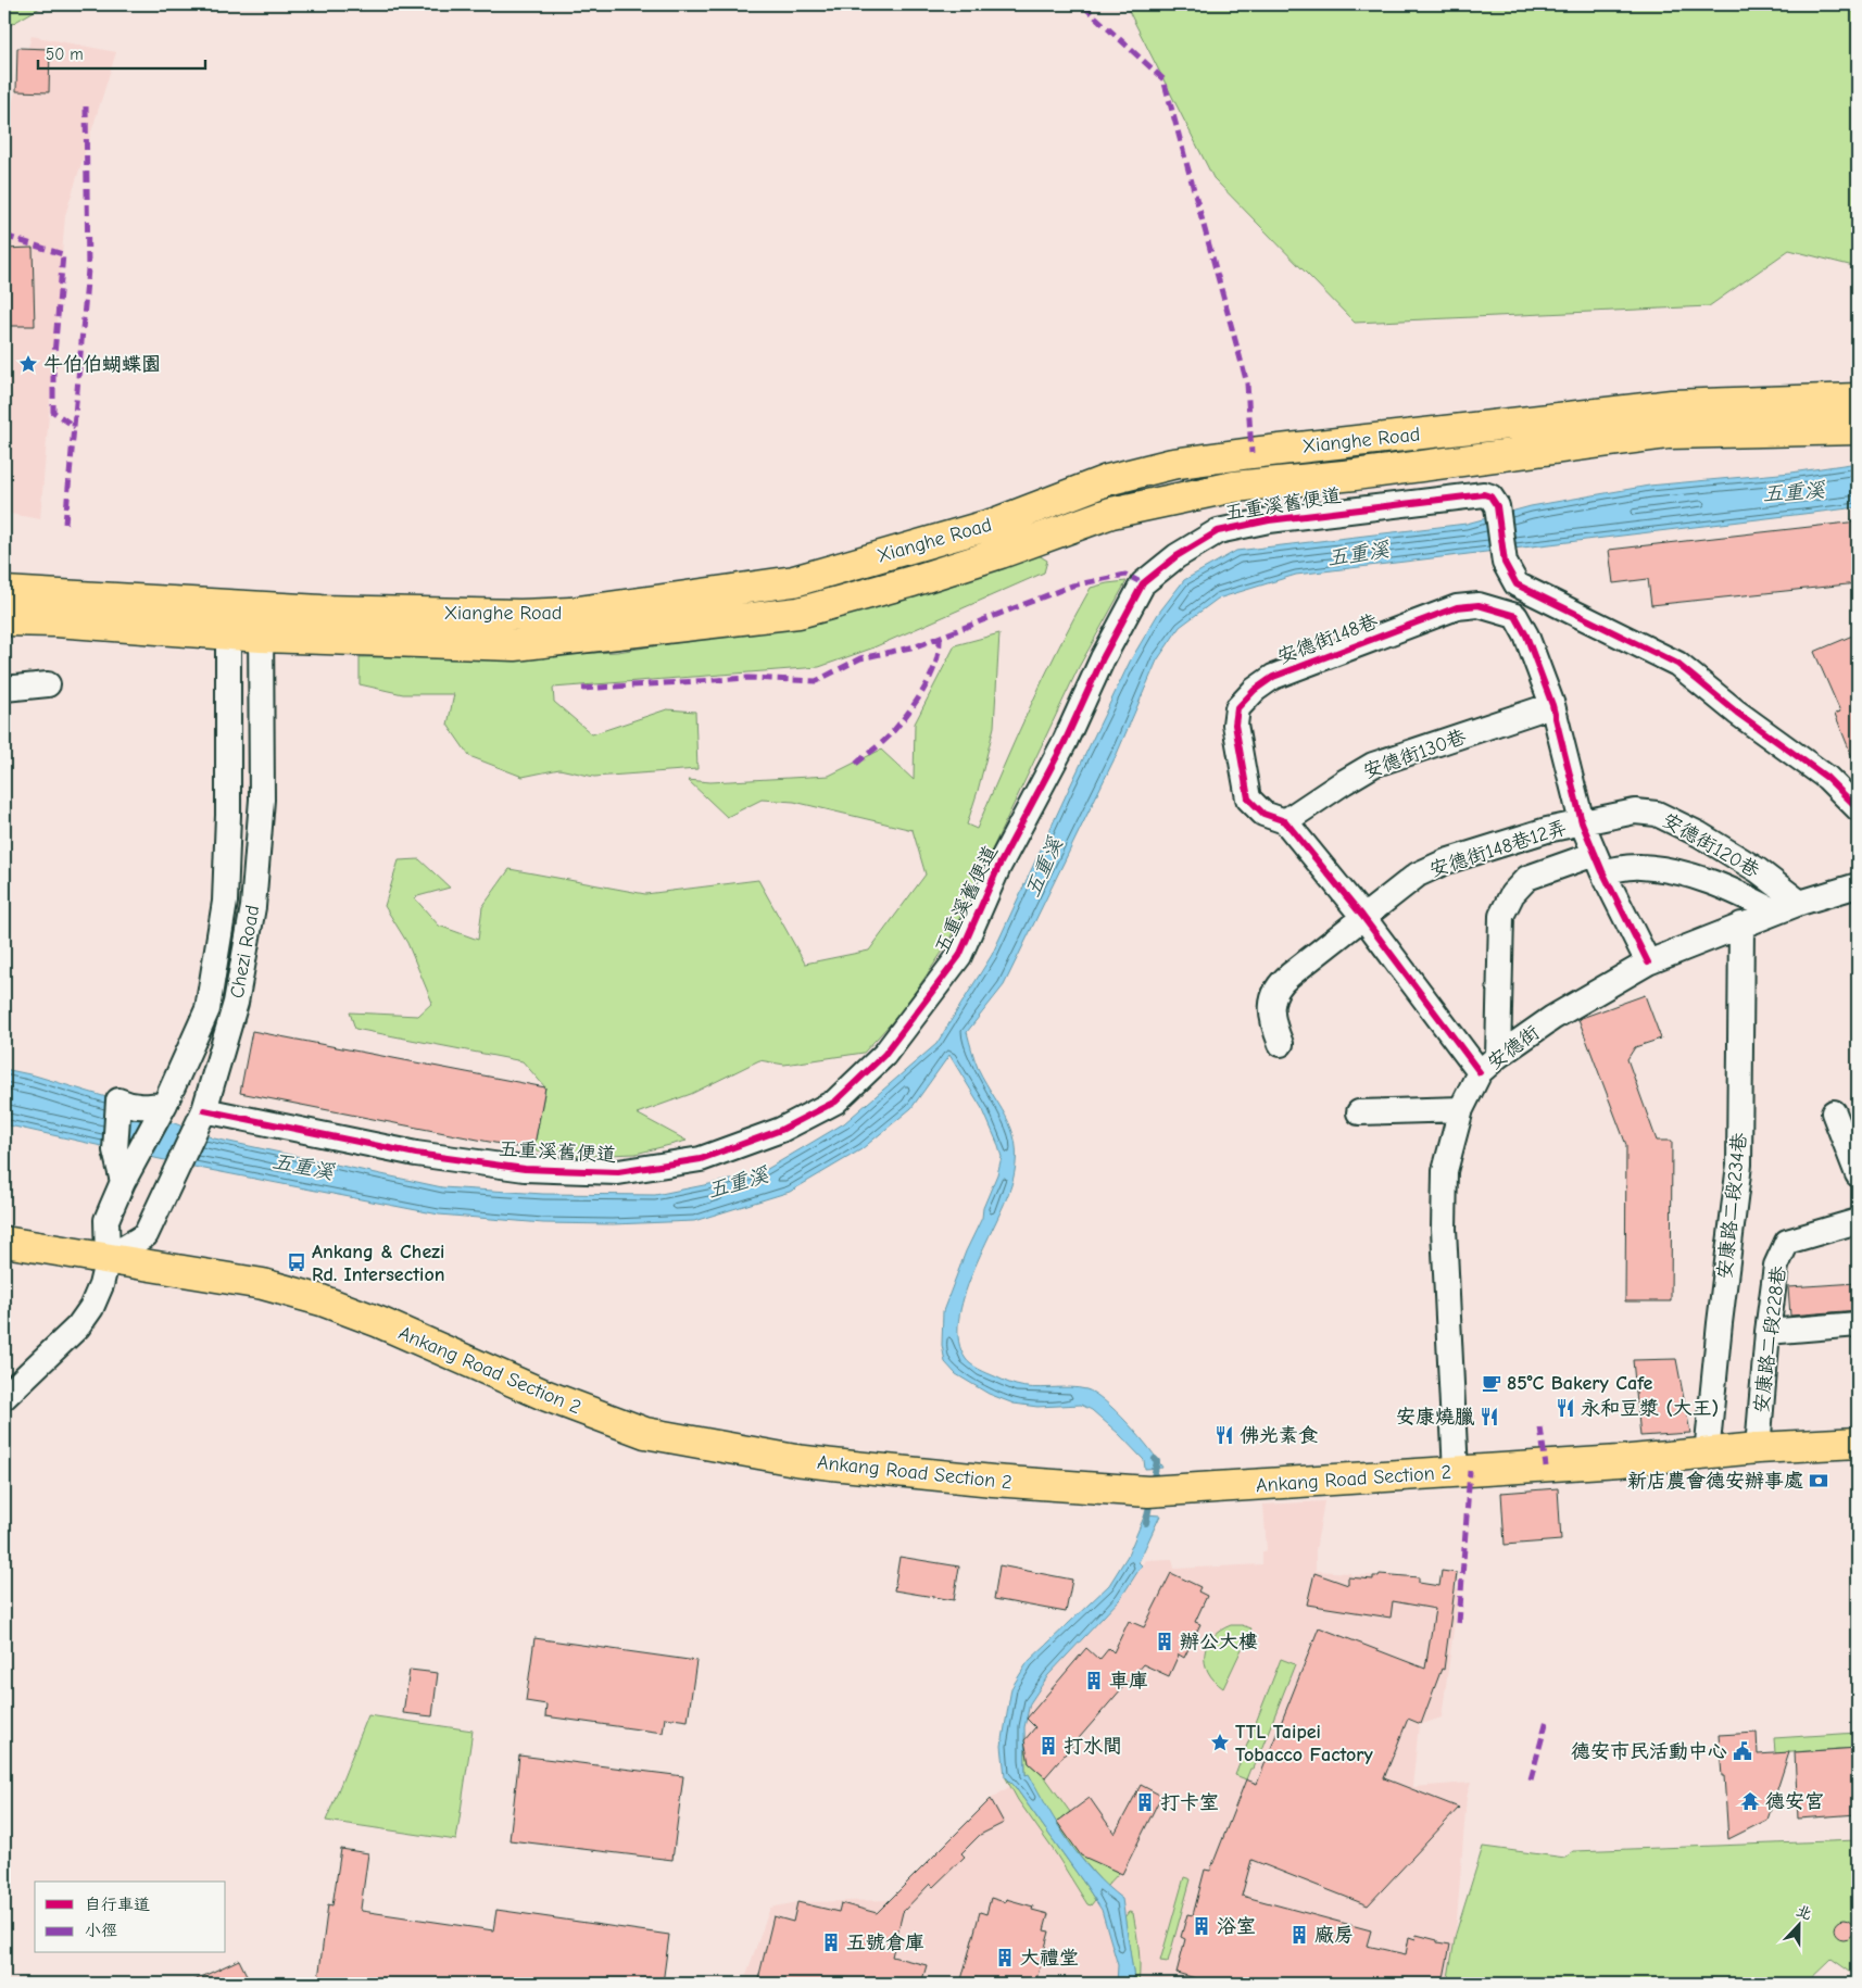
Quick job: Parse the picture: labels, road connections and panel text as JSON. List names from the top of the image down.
{
  "streets": {
    "main road": ["Xianghe Road", "Ankang Road Section 2"],
    "street": [
      "五重溪舊便道",
      "安德街148巷",
      "安德街130巷",
      "安德街120巷",
      "安德街148巷12弄",
      "Chezi Road",
      "安德街",
      "安康路二段234巷",
      "安康路二段228巷"
    ]
  },
  "crossings": [
    ["Xianghe Road", "Chezi Road"],
    ["五重溪舊便道", "Chezi Road"],
    ["安德街148巷", "安德街130巷"],
    ["安德街148巷", "安德街120巷"],
    ["安德街148巷", "安德街148巷12弄"],
    ["安德街148巷", "安德街"],
    ["安德街120巷", "安德街148巷12弄"],
    ["安德街120巷", "安德街"],
    ["Chezi Road", "Ankang Road Section 2"],
    ["安德街", "安康路二段234巷"],
    ["安德街", "Ankang Road Section 2"],
    ["安康路二段234巷", "Ankang Road Section 2"],
    ["安康路二段228巷", "Ankang Road Section 2"]
  ],
  "water": ["五重溪"],
  "places": {
    "place": ["牛伯伯蝴蝶園", "TTL Taipei Tobacco Factory"],
    "bus stop": ["Ankang & Chezi Rd. Intersection"],
    "cafe": ["85°C Bakery Cafe"],
    "restaurant": ["永和豆漿 (大王)", "安康燒臘", "佛光素食"],
    "bank": ["新店農會德安辦事處"],
    "building": [
      "辦公大樓",
      "車庫",
      "打水間",
      "打卡室",
      "浴室",
      "廠房",
      "五號倉庫",
      "大禮堂"
    ],
    "public building": ["德安市民活動中心"],
    "temple": ["德安宮"]
  },
  "legend": ["自行車道", "小徑"],
  "scale_bar": "50 m",
  "north": "top"
}
